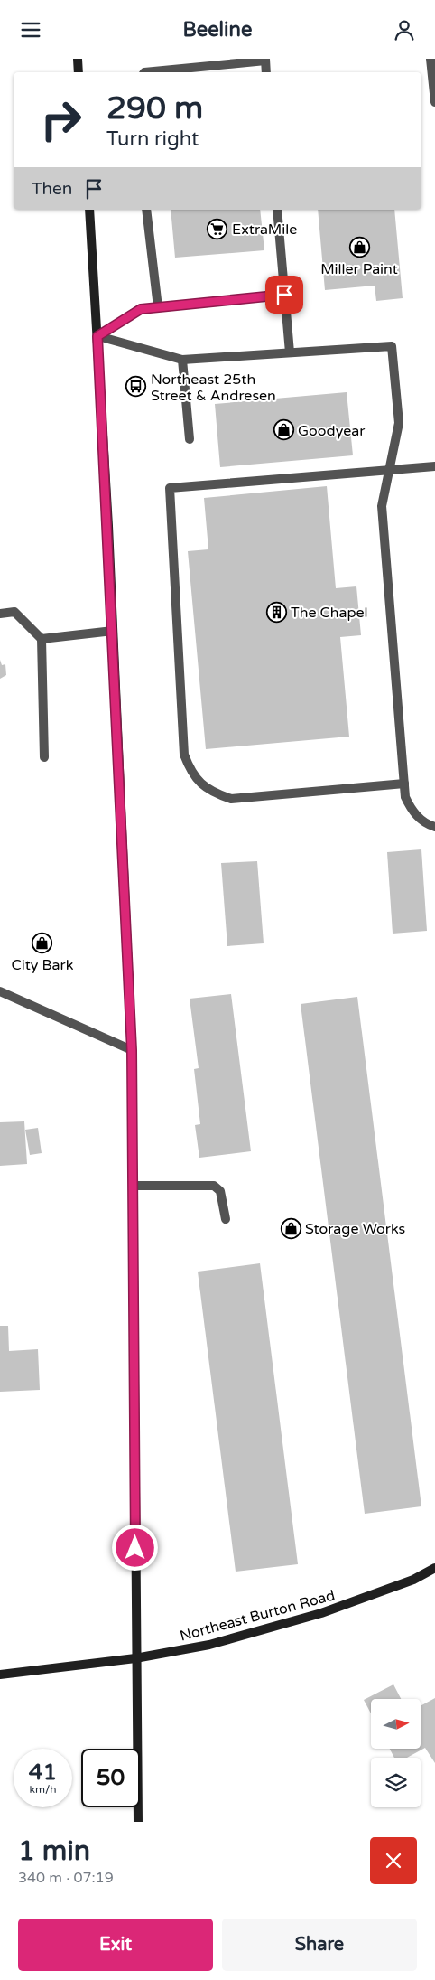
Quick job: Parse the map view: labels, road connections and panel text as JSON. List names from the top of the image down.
{
  "streets": {
    "main road": ["Northeast Burton Road"]
  },
  "places": {
    "supermarket": ["ExtraMile"],
    "shop": [
      "Miller Paint",
      "Goodyear",
      "City Bark",
      "Storage Works"
    ],
    "bus stop": ["Northeast 25th Street & Andresen"],
    "building": ["The Chapel"]
  },
  "north": "right",
  "page": {
    "header": "Beeline",
    "turn": ["290 m", "Turn right"],
    "then": "Then",
    "speed": "41 km/h",
    "limit": "50",
    "heading": ["1 min", "340 m · 07:19"],
    "buttons": ["Exit", "Share"]
  }
}
